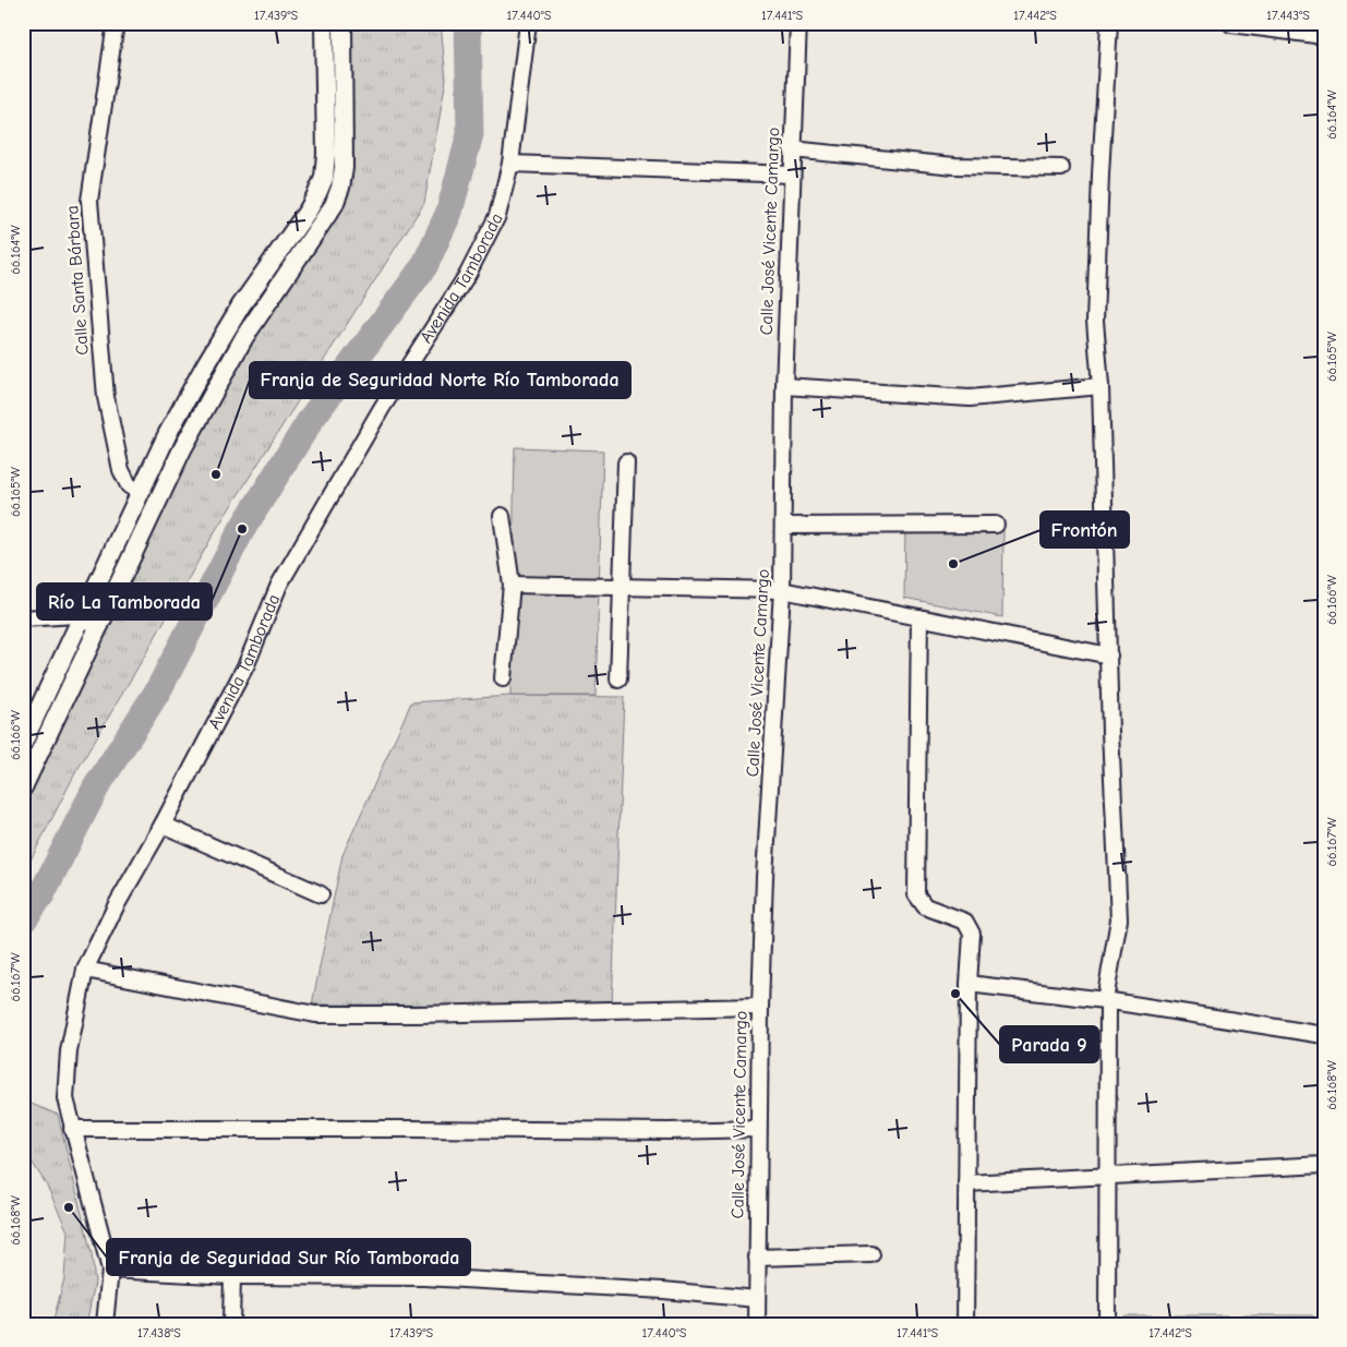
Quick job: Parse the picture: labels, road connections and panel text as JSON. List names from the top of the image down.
{
  "streets": {
    "street": ["Calle José Vicente Camargo", "Avenida Tamborada", "Calle Santa Bárbara"]
  },
  "places": [
    "Franja de Seguridad Norte Río Tamborada",
    "Río La Tamborada",
    "Frontón",
    "Parada 9",
    "Franja de Seguridad Sur Río Tamborada"
  ],
  "coordinates": [
    "17.439°S",
    "17.440°S",
    "17.441°S",
    "17.442°S",
    "17.443°S",
    "66.164°W",
    "66.165°W",
    "66.166°W",
    "66.167°W",
    "66.168°W",
    "17.438°S"
  ]
}
